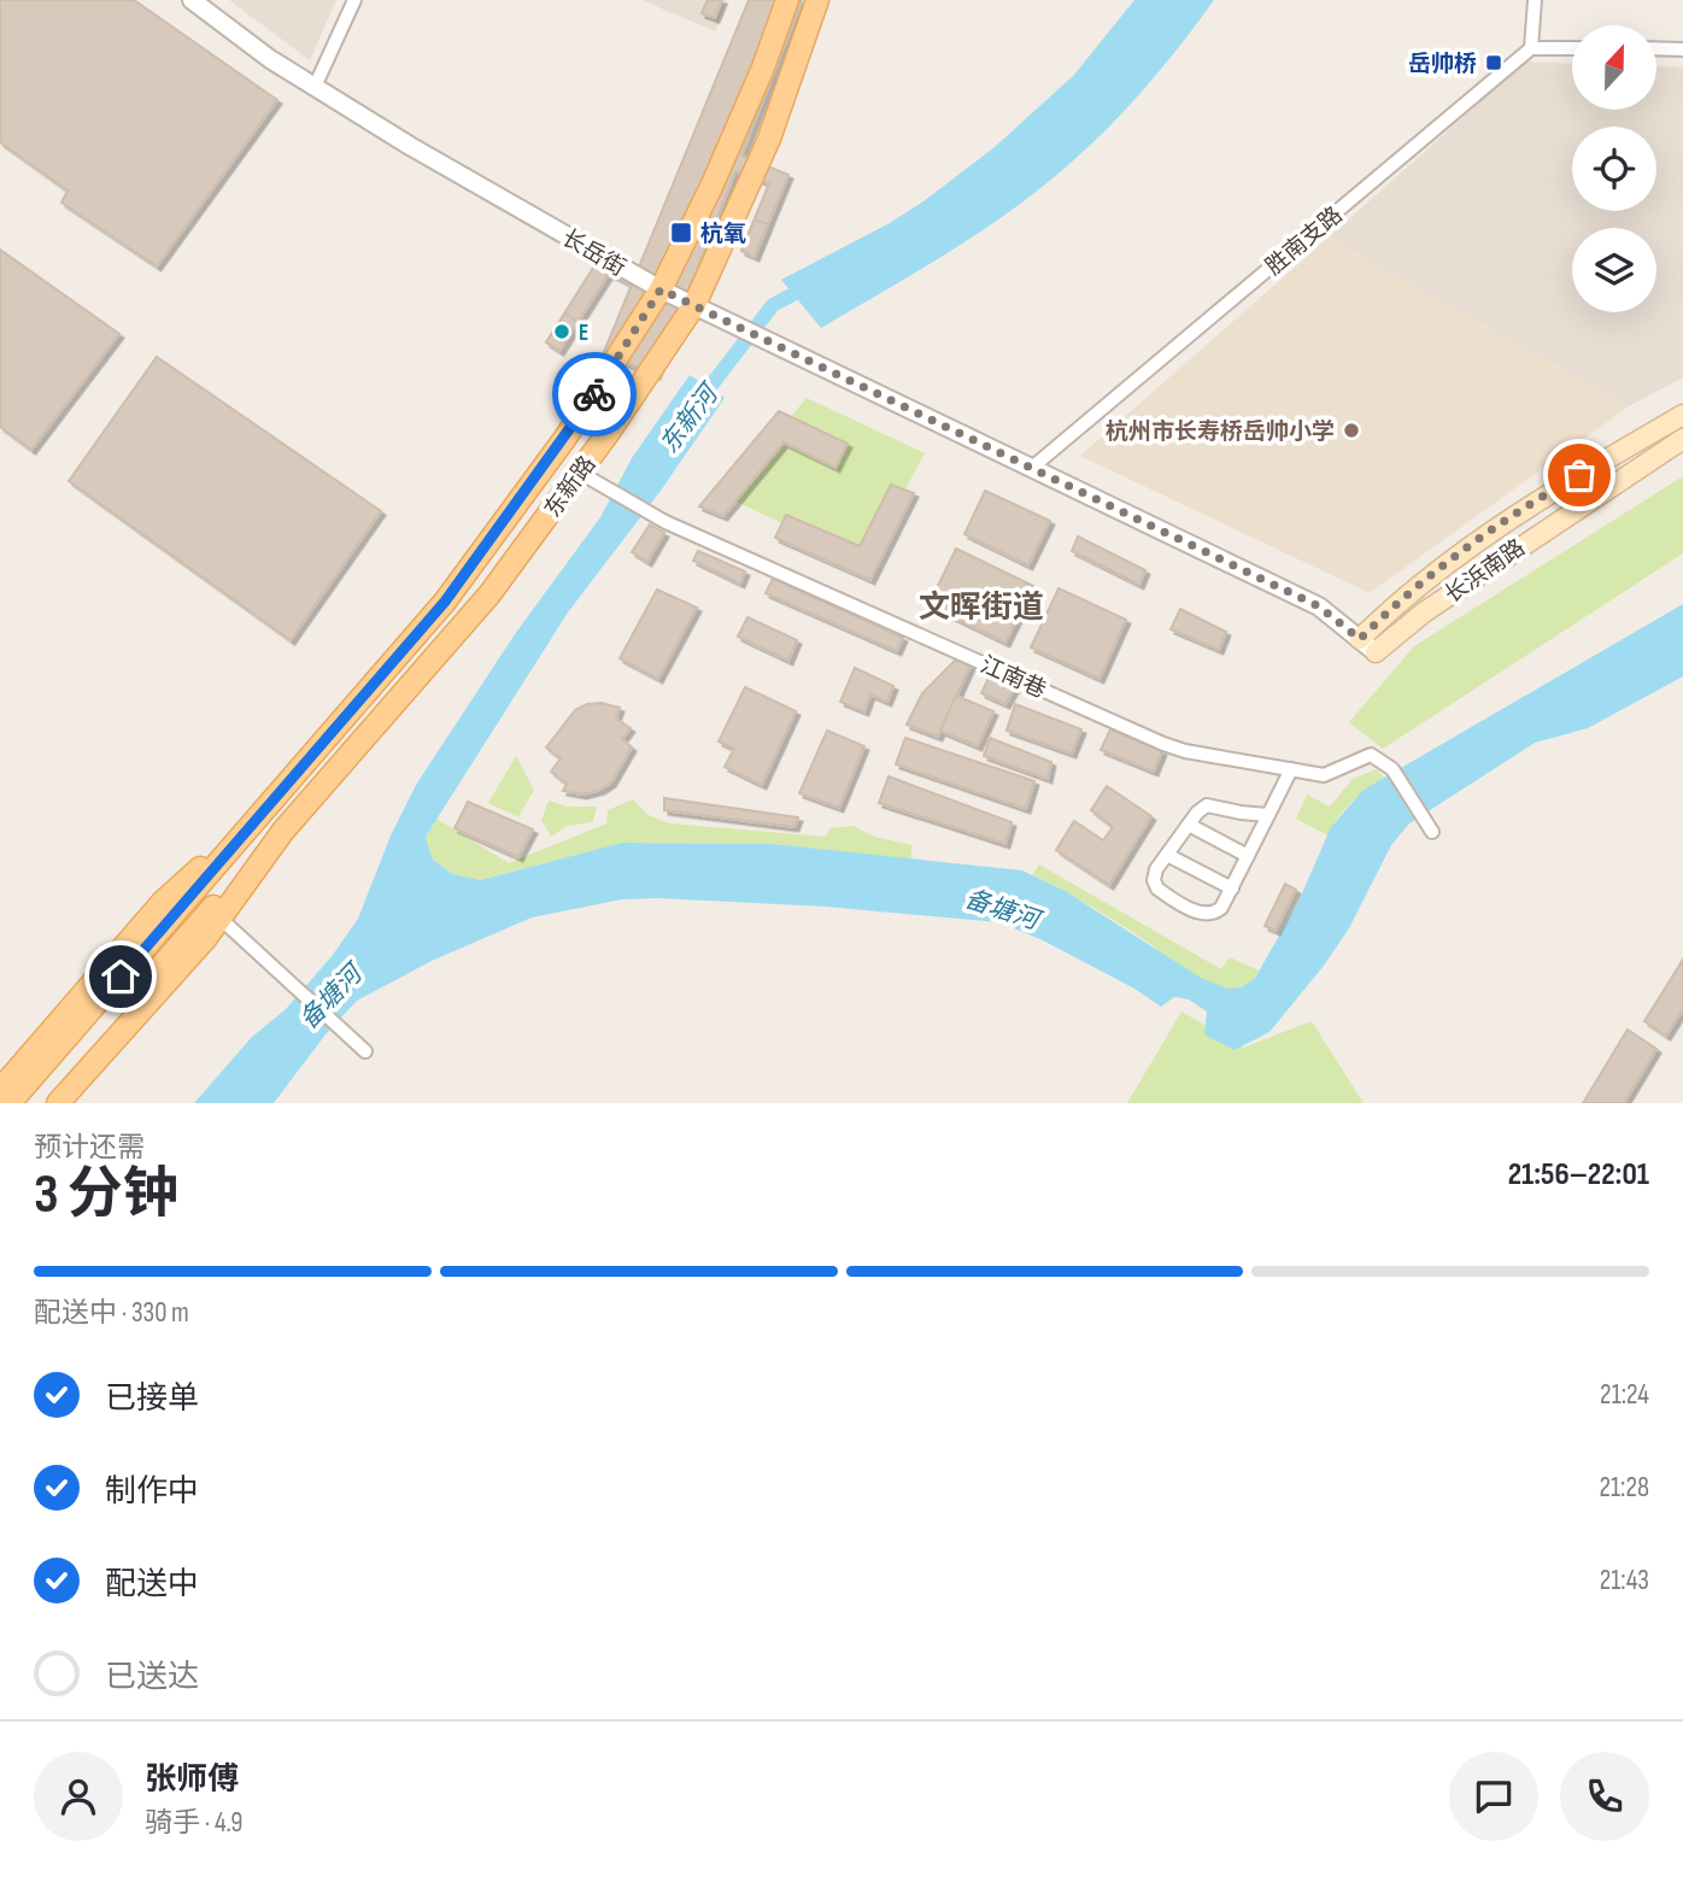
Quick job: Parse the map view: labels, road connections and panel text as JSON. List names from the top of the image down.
{
  "streets": {
    "main road": ["东新路", "长浜南路"],
    "street": ["胜南支路", "长岳街", "江南巷"]
  },
  "crossings": [
    ["胜南支路", "长岳街"],
    ["长岳街", "东新路"],
    ["长岳街", "长浜南路"],
    ["东新路", "江南巷"]
  ],
  "districts": ["文晖街道"],
  "water": ["东新河", "备塘河"],
  "places": {
    "transit": ["岳帅桥", "杭氧"],
    "other": ["E", "杭州市长寿桥岳帅小学"]
  },
  "north": "top",
  "page": {
    "heading": ["3 分钟", "预计还需", "21:56–22:01"],
    "panel": ["张师傅", "骑手 · 4.9"],
    "bar": "配送中 · 330 m",
    "list": [
      ["已接单", "21:24"],
      ["制作中", "21:28"],
      ["配送中", "21:43"],
      "已送达"
    ]
  }
}
